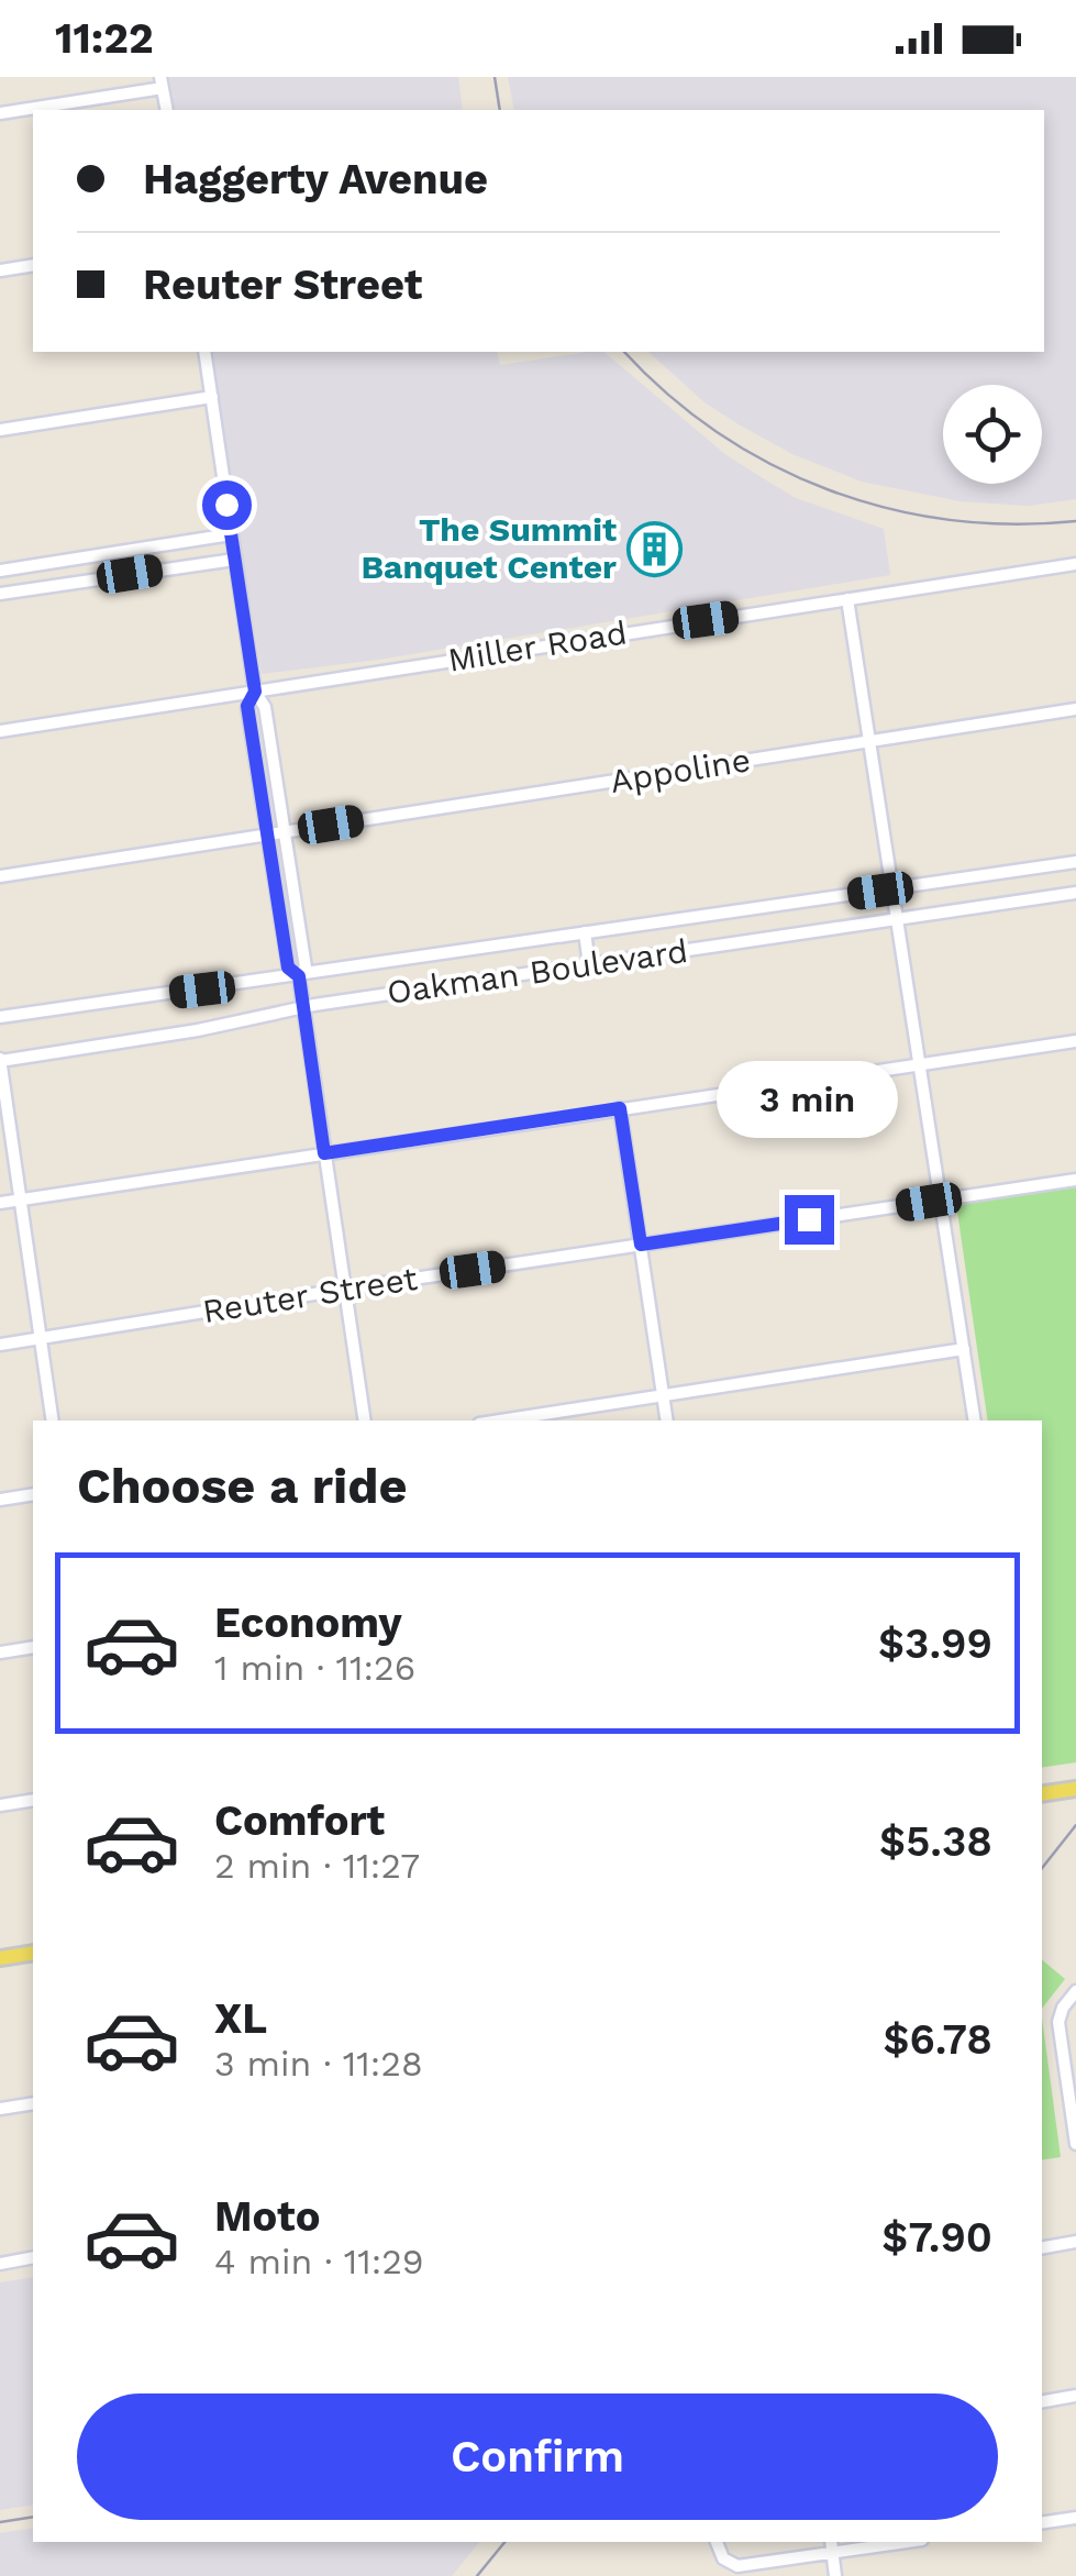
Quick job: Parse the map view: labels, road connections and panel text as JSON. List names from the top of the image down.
{
  "streets": {
    "street": [
      "Miller Road",
      "Appoline",
      "Oakman Boulevard",
      "Reuter Street"
    ]
  },
  "places": {
    "building": ["The Summit Banquet Center"]
  },
  "page": {
    "status": "11:22",
    "banner": ["Haggerty Avenue", "Reuter Street"],
    "bubble": "3 min",
    "heading": "Choose a ride",
    "list": [
      {
        "name": "Economy",
        "note": "1 min · 11:26",
        "value": "$3.99"
      },
      {
        "name": "Comfort",
        "note": "2 min · 11:27",
        "value": "$5.38"
      },
      {
        "name": "XL",
        "note": "3 min · 11:28",
        "value": "$6.78"
      },
      {
        "name": "Moto",
        "note": "4 min · 11:29",
        "value": "$7.90"
      }
    ],
    "buttons": "Confirm"
  }
}
